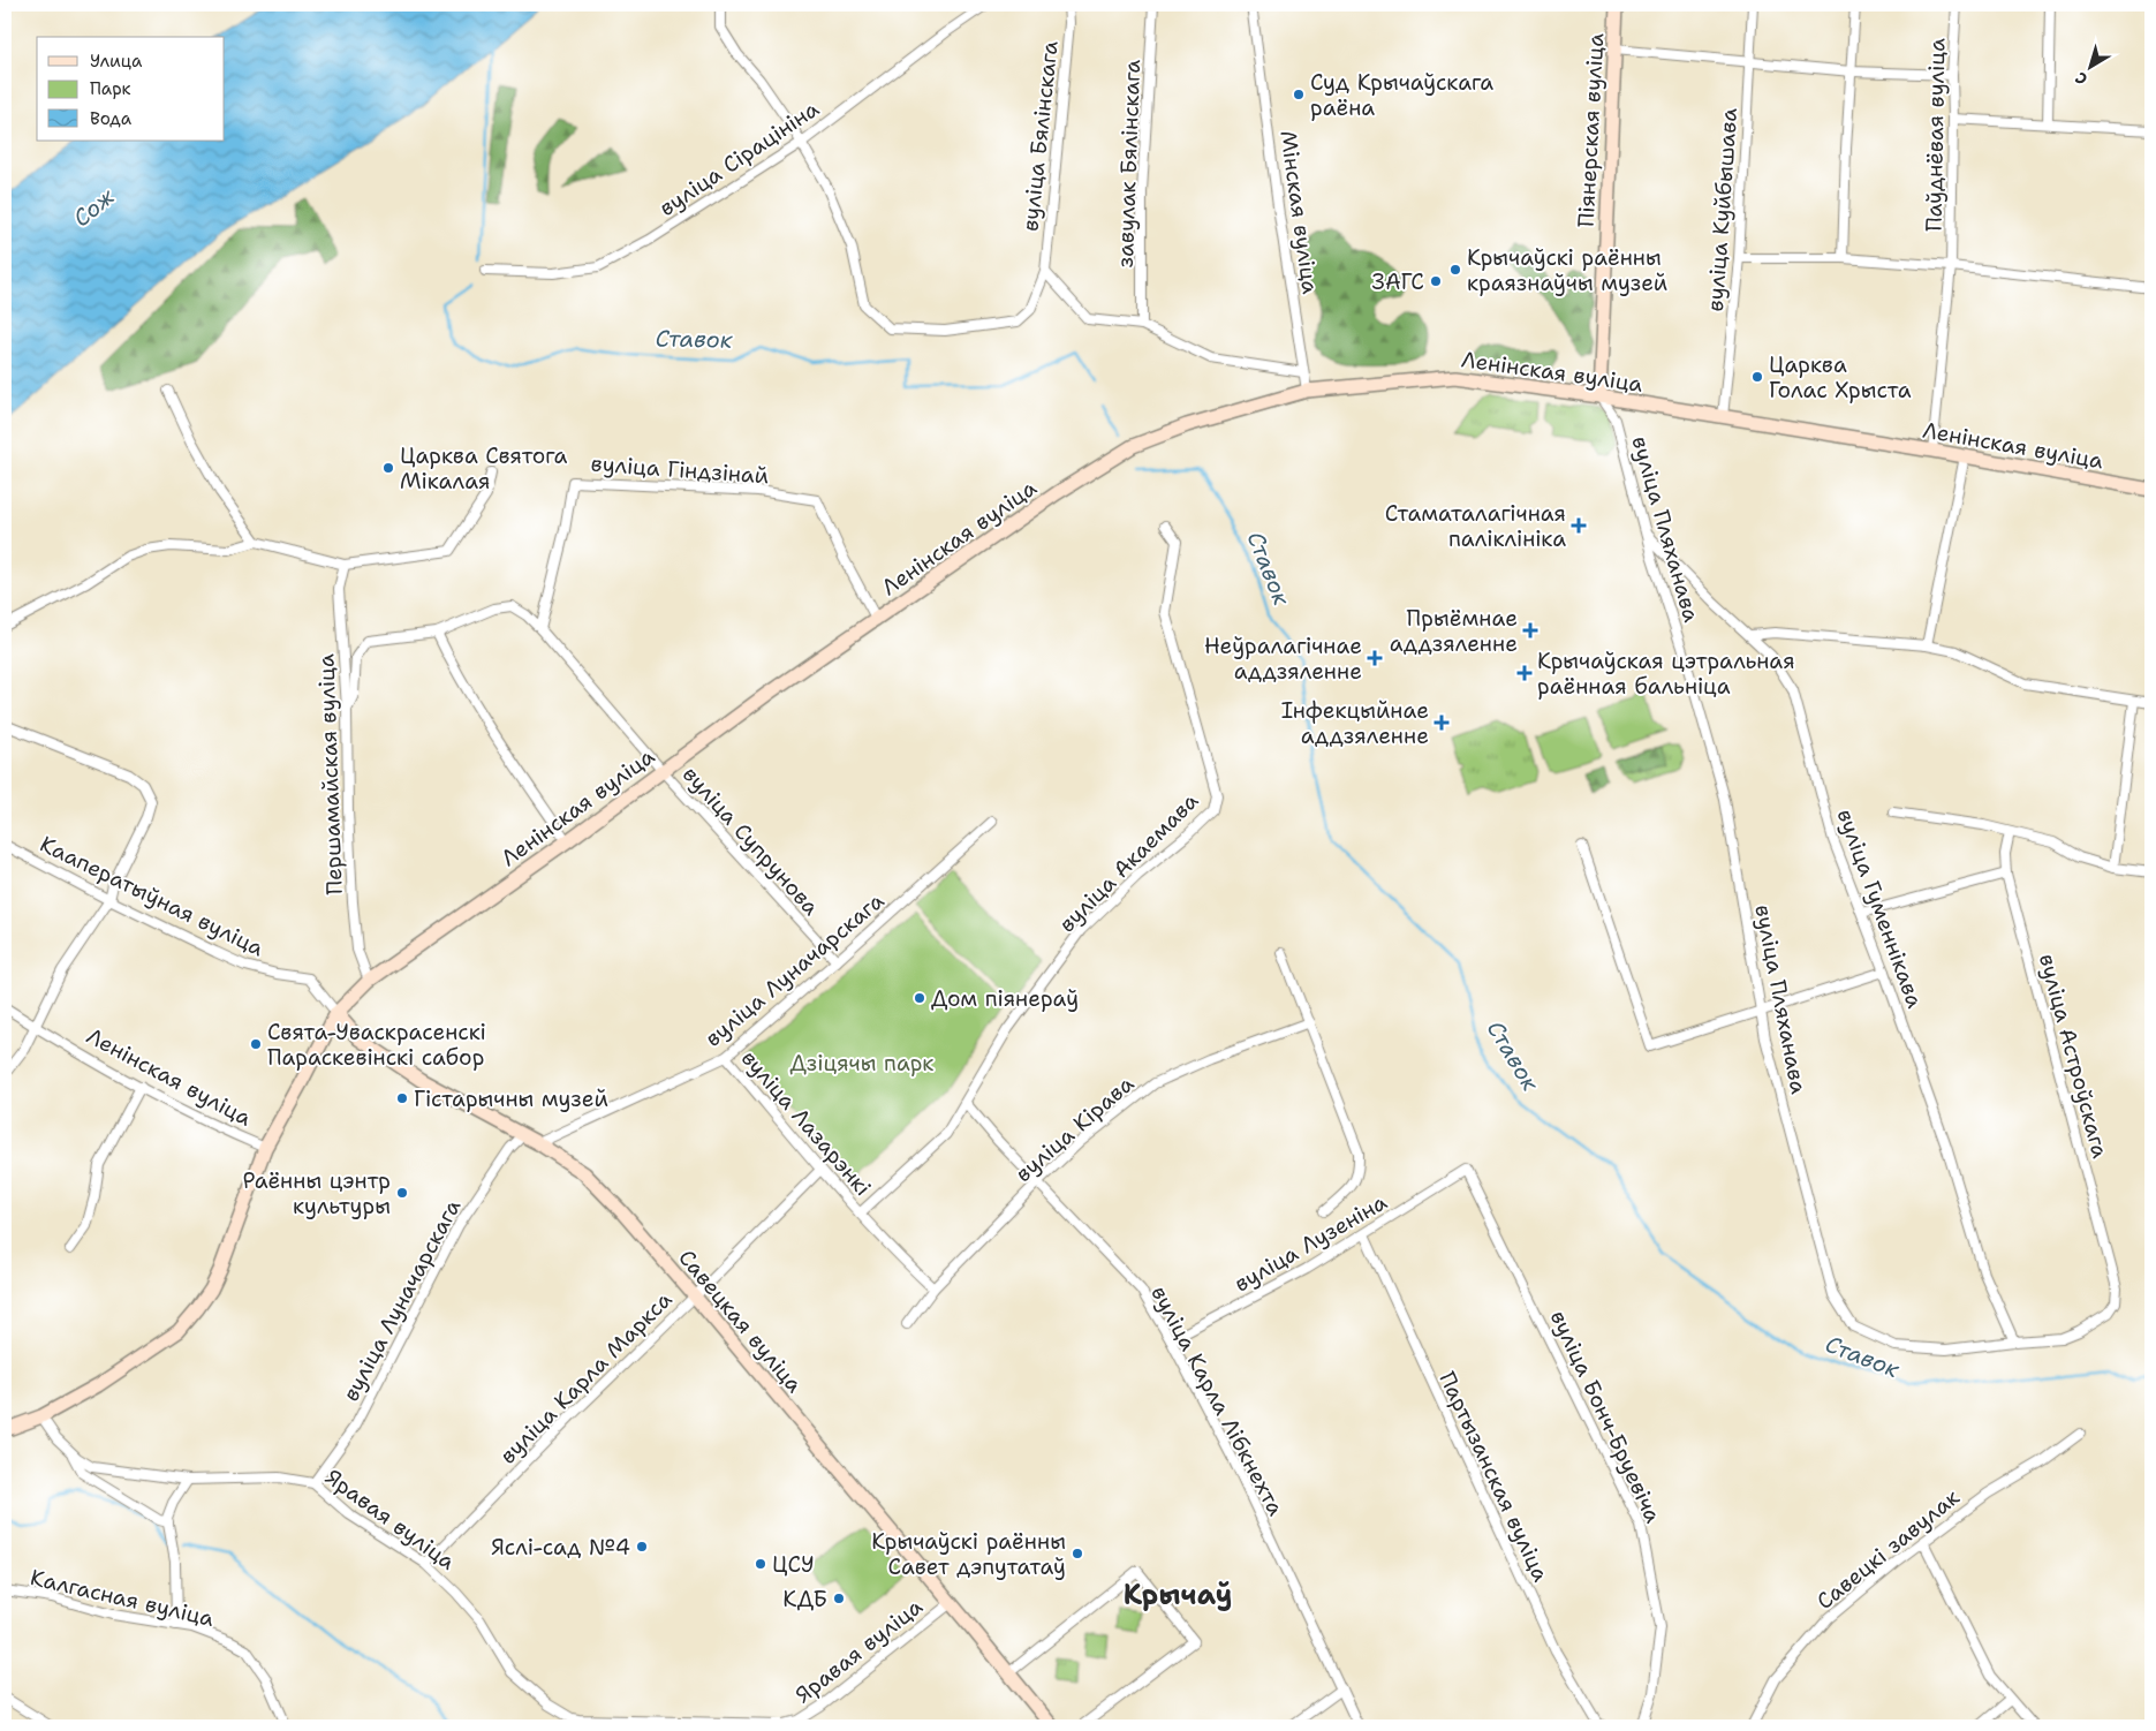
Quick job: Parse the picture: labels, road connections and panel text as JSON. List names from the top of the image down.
{
  "streets": {
    "main road": ["Піянерская вуліца", "Ленінская вуліца", "Савецкая вуліца"],
    "street": [
      "Паўднёвая вуліца",
      "вуліца Бялінскага",
      "вуліца Сірацініна",
      "завулак Бялінскага",
      "вуліца Куйбышава",
      "Мінская вуліца",
      "вуліца Гіндзінай",
      "вуліца Пляханава",
      "Першамайская вуліца",
      "вуліца Супрунова",
      "вуліца Акаемава",
      "Кааператыўная вуліца",
      "вуліца Гуменнікава",
      "вуліца Луначарскага",
      "вуліца Астроўскага",
      "вуліца Лазарэнкі",
      "вуліца Кірава",
      "вуліца Лузеніна",
      "вуліца Карла Маркса",
      "вуліца Карла Лібкнехта",
      "вуліца Бонч-Бруевіча",
      "Партызанская вуліца",
      "Яравая вуліца",
      "Савецкі завулак",
      "Калгасная вуліца"
    ]
  },
  "crossings": [
    ["Піянерская вуліца", "Ленінская вуліца"],
    ["Піянерская вуліца", "вуліца Пляханава"],
    ["Паўднёвая вуліца", "Ленінская вуліца"],
    ["вуліца Бялінскага", "вуліца Сірацініна"],
    ["вуліца Куйбышава", "Ленінская вуліца"],
    ["Мінская вуліца", "Ленінская вуліца"],
    ["Ленінская вуліца", "вуліца Гіндзінай"],
    ["Ленінская вуліца", "вуліца Пляханава"],
    ["Ленінская вуліца", "Першамайская вуліца"],
    ["Ленінская вуліца", "вуліца Супрунова"],
    ["Ленінская вуліца", "Кааператыўная вуліца"],
    ["Ленінская вуліца", "Савецкая вуліца"],
    ["вуліца Гіндзінай", "вуліца Супрунова"],
    ["вуліца Пляханава", "вуліца Гуменнікава"],
    ["вуліца Пляханава", "вуліца Астроўскага"],
    ["вуліца Супрунова", "вуліца Луначарскага"],
    ["вуліца Акаемава", "вуліца Лазарэнкі"],
    ["вуліца Акаемава", "вуліца Карла Лібкнехта"],
    ["Кааператыўная вуліца", "Савецкая вуліца"],
    ["вуліца Луначарскага", "вуліца Лазарэнкі"],
    ["вуліца Луначарскага", "Савецкая вуліца"],
    ["вуліца Луначарскага", "Яравая вуліца"],
    ["вуліца Лазарэнкі", "вуліца Кірава"],
    ["вуліца Лазарэнкі", "вуліца Карла Маркса"],
    ["вуліца Кірава", "вуліца Карла Лібкнехта"],
    ["вуліца Лузеніна", "вуліца Карла Лібкнехта"],
    ["вуліца Лузеніна", "вуліца Бонч-Бруевіча"],
    ["вуліца Лузеніна", "Партызанская вуліца"],
    ["Савецкая вуліца", "вуліца Карла Маркса"],
    ["Савецкая вуліца", "Яравая вуліца"],
    ["вуліца Карла Маркса", "Яравая вуліца"]
  ],
  "districts": ["Крычаў"],
  "water": ["Сож", "Ставок"],
  "parks": ["Дзіцячы парк"],
  "places": {
    "other": [
      "Суд Крычаўскага раёна",
      "Крычаўскі раённы краязнаўчы музей",
      "ЗАГС",
      "Царква Голас Хрыста",
      "Царква Святога Мікалая",
      "Дом піянераў",
      "Свята-Уваскрасенскі Параскевінскі сабор",
      "Гістарычны музей",
      "Раённы цэнтр культуры",
      "Яслі-сад №4",
      "Крычаўскі раённы Савет дэпутатаў",
      "ЦСУ",
      "КДБ"
    ],
    "health": [
      "Стаматалагічная паліклініка",
      "Прыёмнае аддзяленне",
      "Неўралагічнае аддзяленне",
      "Крычаўская цэтральная раённая бальніца",
      "Інфекцыйнае аддзяленне"
    ]
  },
  "legend": ["Улица", "Парк", "Вода"],
  "north": "bottom left"
}
